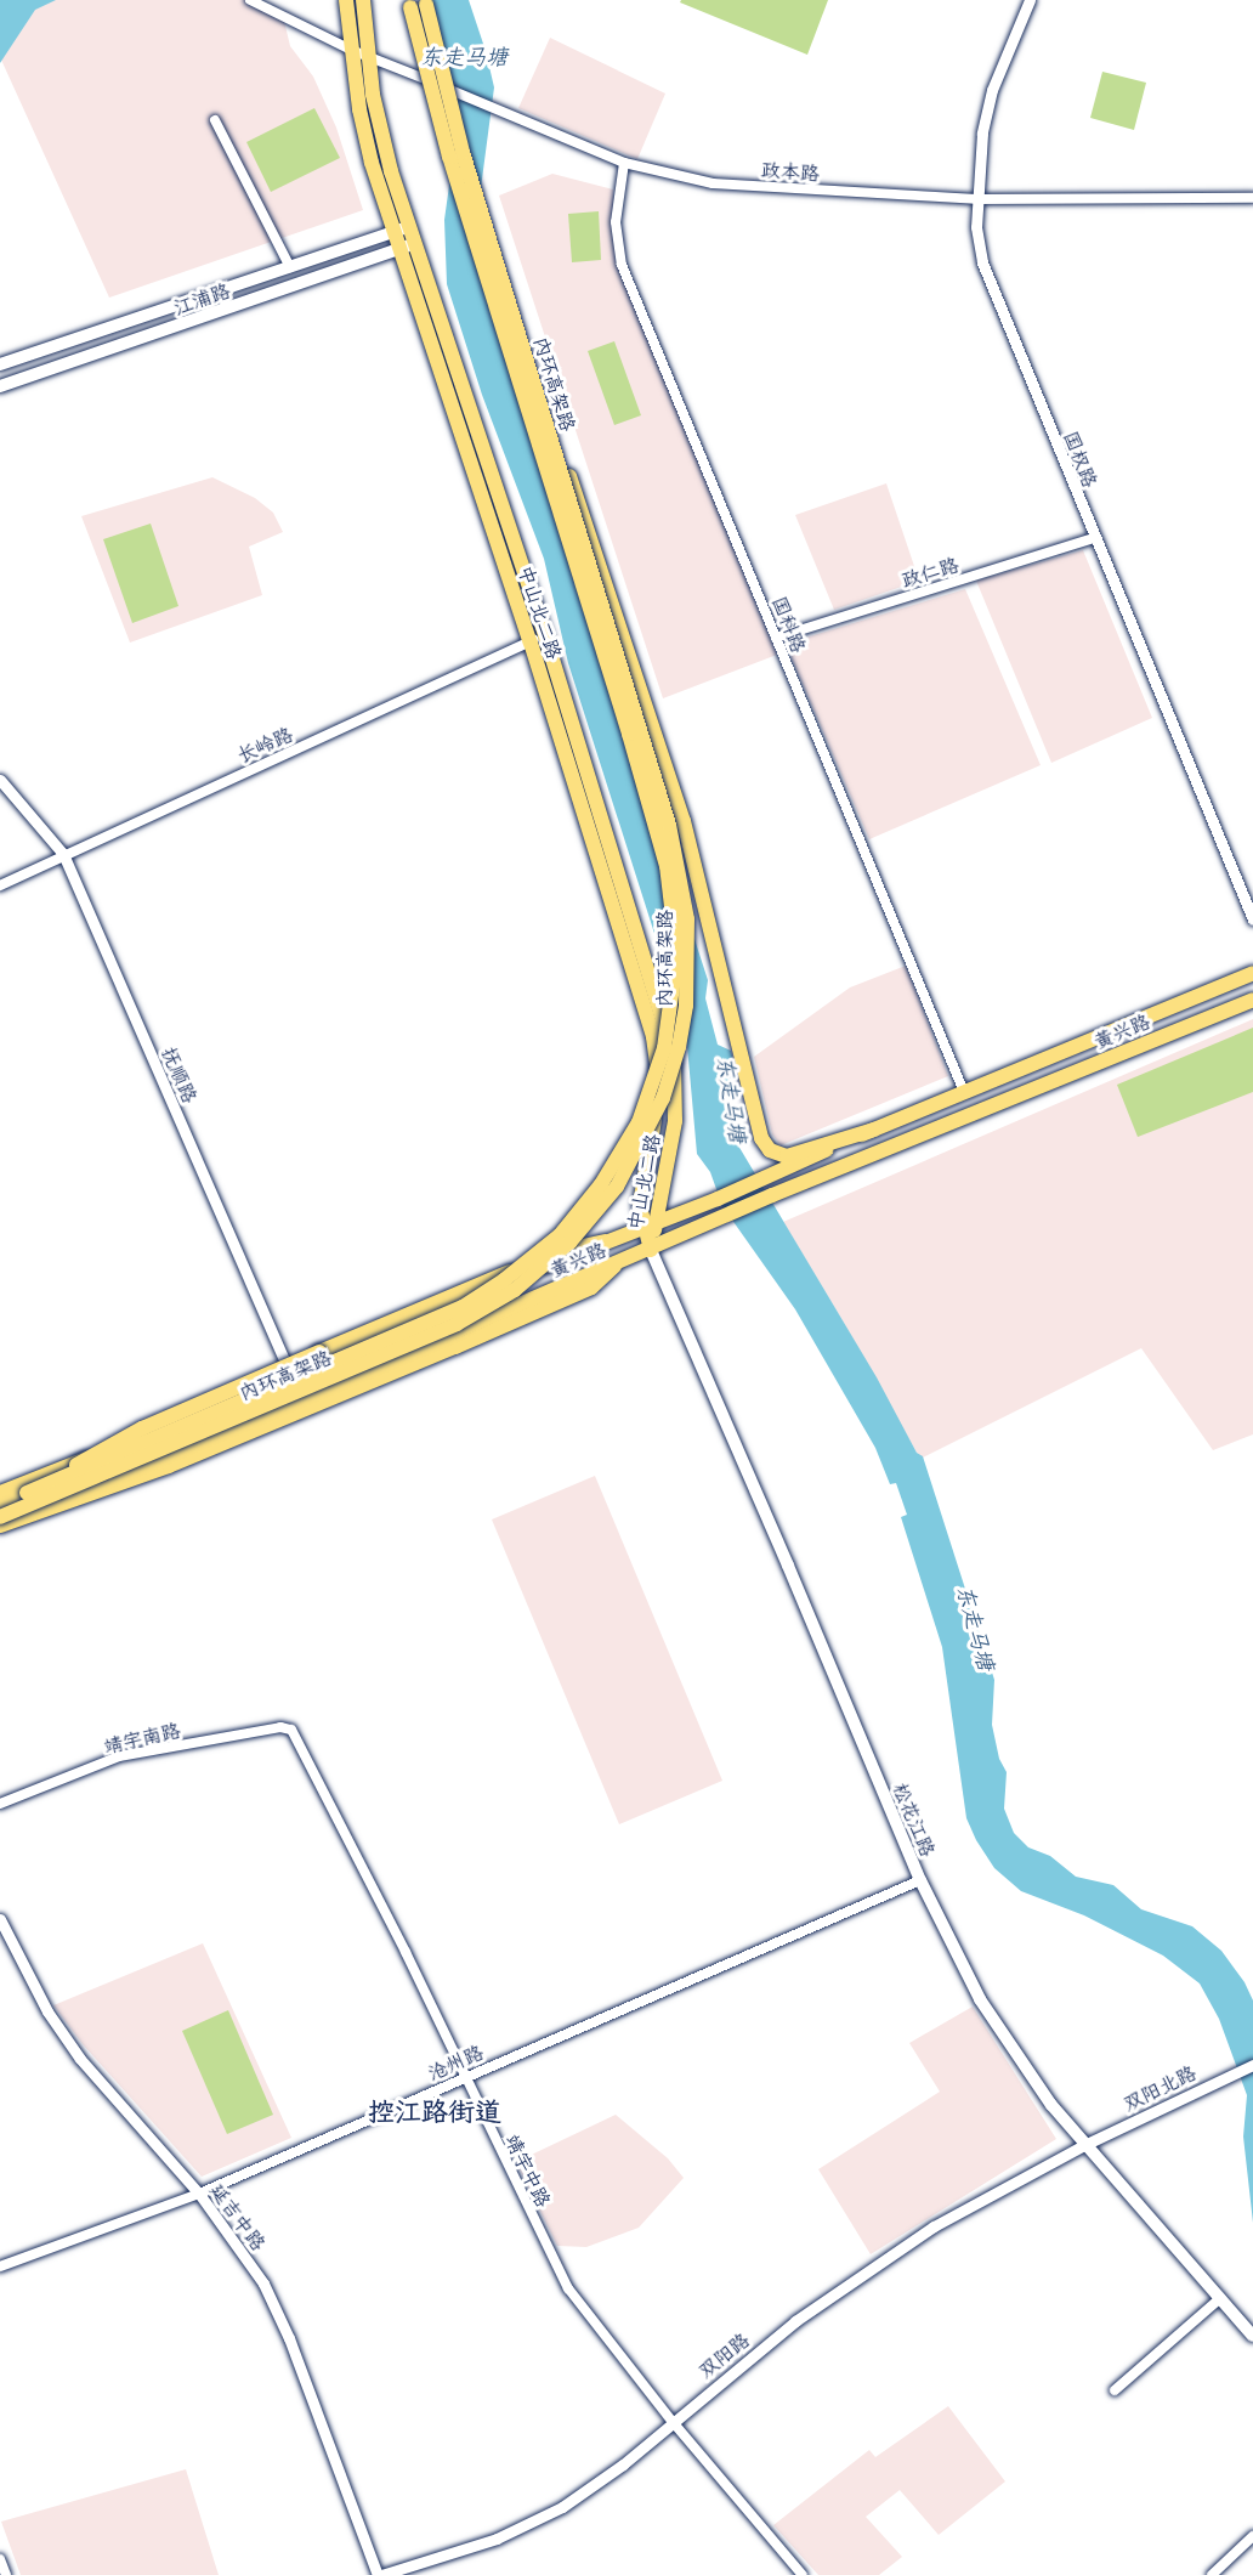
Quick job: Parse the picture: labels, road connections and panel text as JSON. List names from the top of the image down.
{
  "streets": {
    "main road": [
      "江浦路",
      "内环高架路",
      "中山北二路",
      "黄兴路",
      "松花江路"
    ],
    "street": [
      "政本路",
      "国权路",
      "政仁路",
      "国科路",
      "长岭路",
      "抚顺路",
      "靖宇南路",
      "沧州路",
      "双阳北路",
      "靖宇中路",
      "延吉中路",
      "双阳路"
    ]
  },
  "crossings": [
    ["政本路", "国权路"],
    ["政本路", "中山北二路"],
    ["政本路", "国科路"],
    ["江浦路", "中山北二路"],
    ["国权路", "政仁路"],
    ["政仁路", "国科路"],
    ["中山北二路", "长岭路"],
    ["中山北二路", "黄兴路"],
    ["中山北二路", "松花江路"],
    ["国科路", "黄兴路"],
    ["长岭路", "抚顺路"],
    ["黄兴路", "抚顺路"],
    ["黄兴路", "松花江路"],
    ["靖宇南路", "靖宇中路"],
    ["松花江路", "沧州路"],
    ["松花江路", "双阳北路"],
    ["松花江路", "双阳路"],
    ["沧州路", "靖宇中路"],
    ["沧州路", "延吉中路"],
    ["双阳北路", "双阳路"],
    ["靖宇中路", "双阳路"],
    ["延吉中路", "双阳路"]
  ],
  "districts": ["控江路街道"],
  "water": ["东走马塘"]
}
